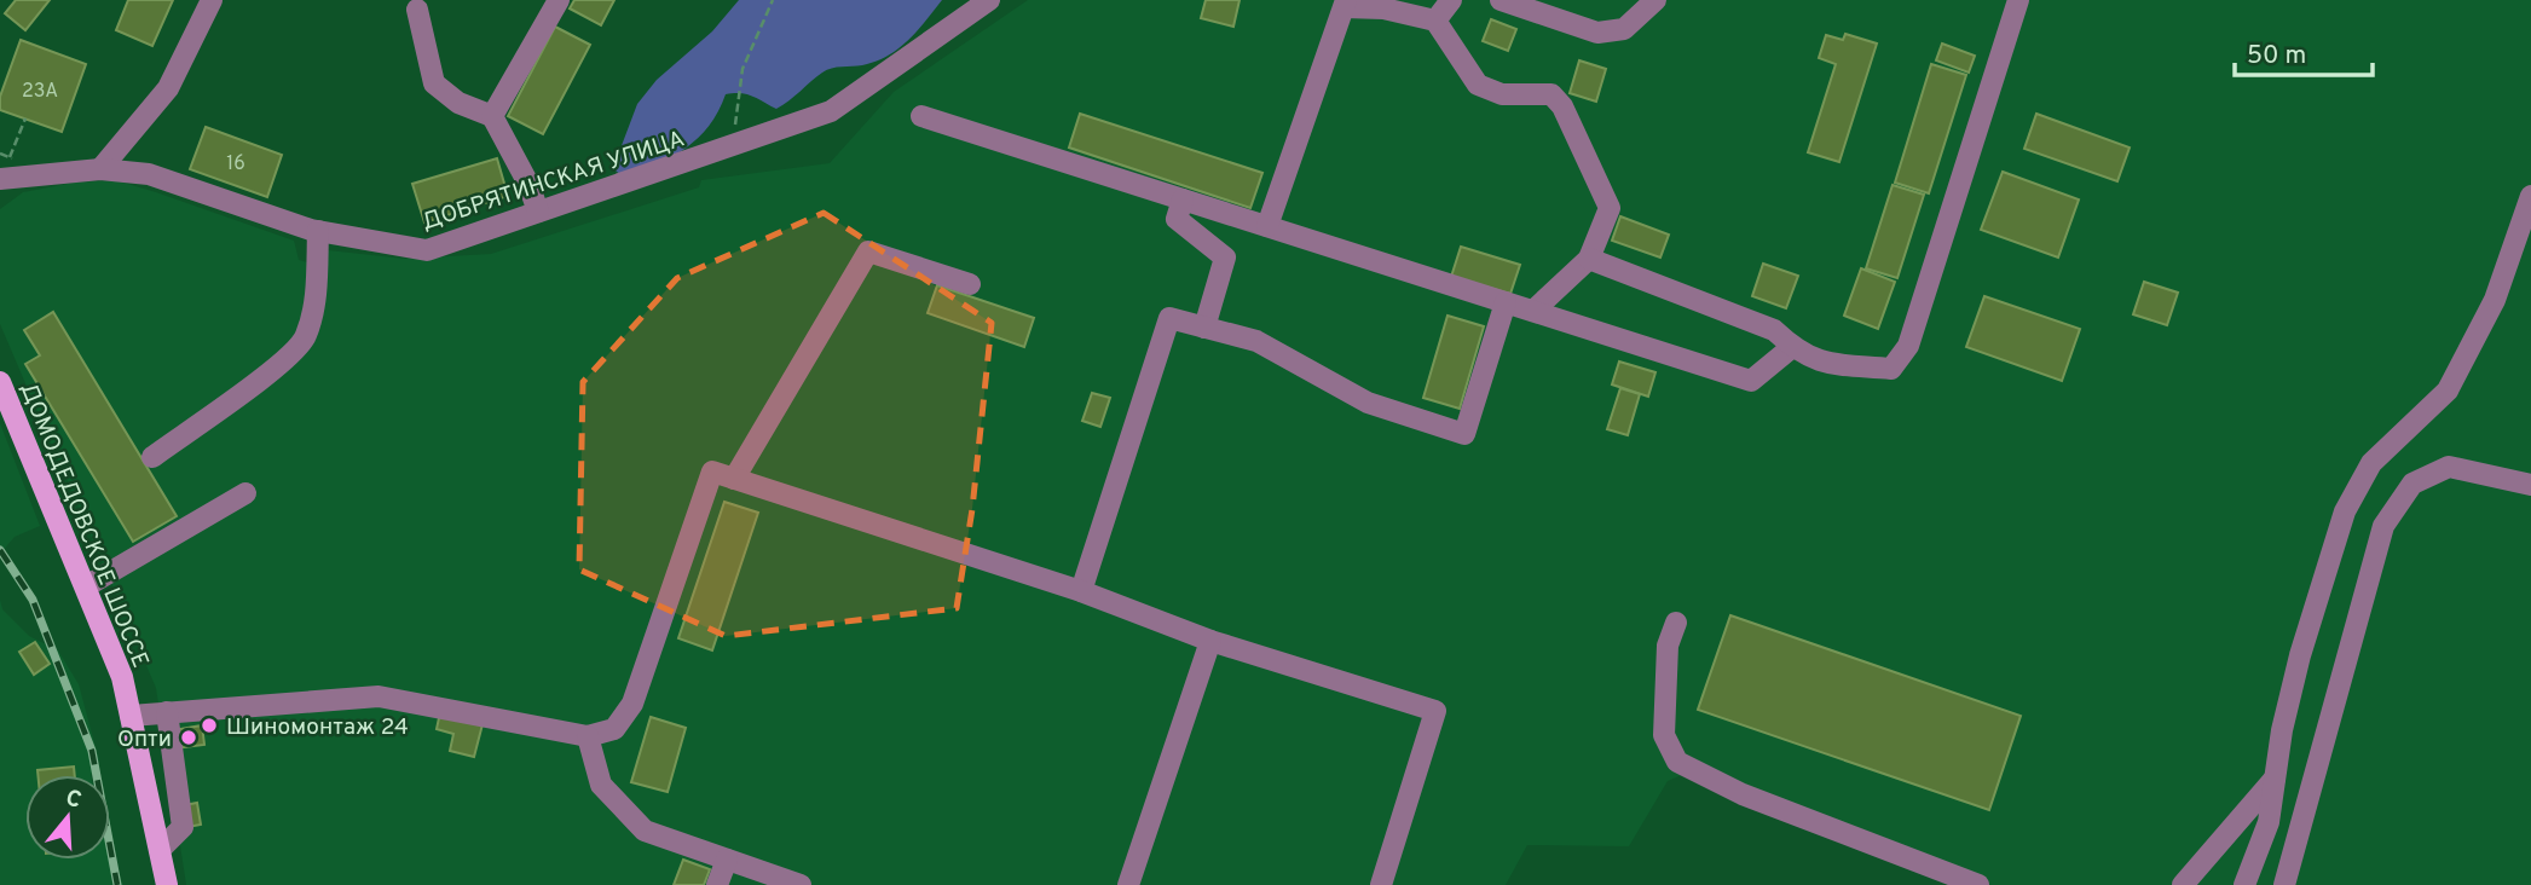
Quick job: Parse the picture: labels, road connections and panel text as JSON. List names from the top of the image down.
{
  "streets": {
    "main road": ["ДОМОДЕДОВСКОЕ ШОССЕ"],
    "street": ["ДОБРЯТИНСКАЯ УЛИЦА"]
  },
  "places": ["Шиномонтаж 24", "Опти"],
  "house_numbers": ["23А", "16"],
  "scale_bar": "50 m",
  "north": "top"
}
